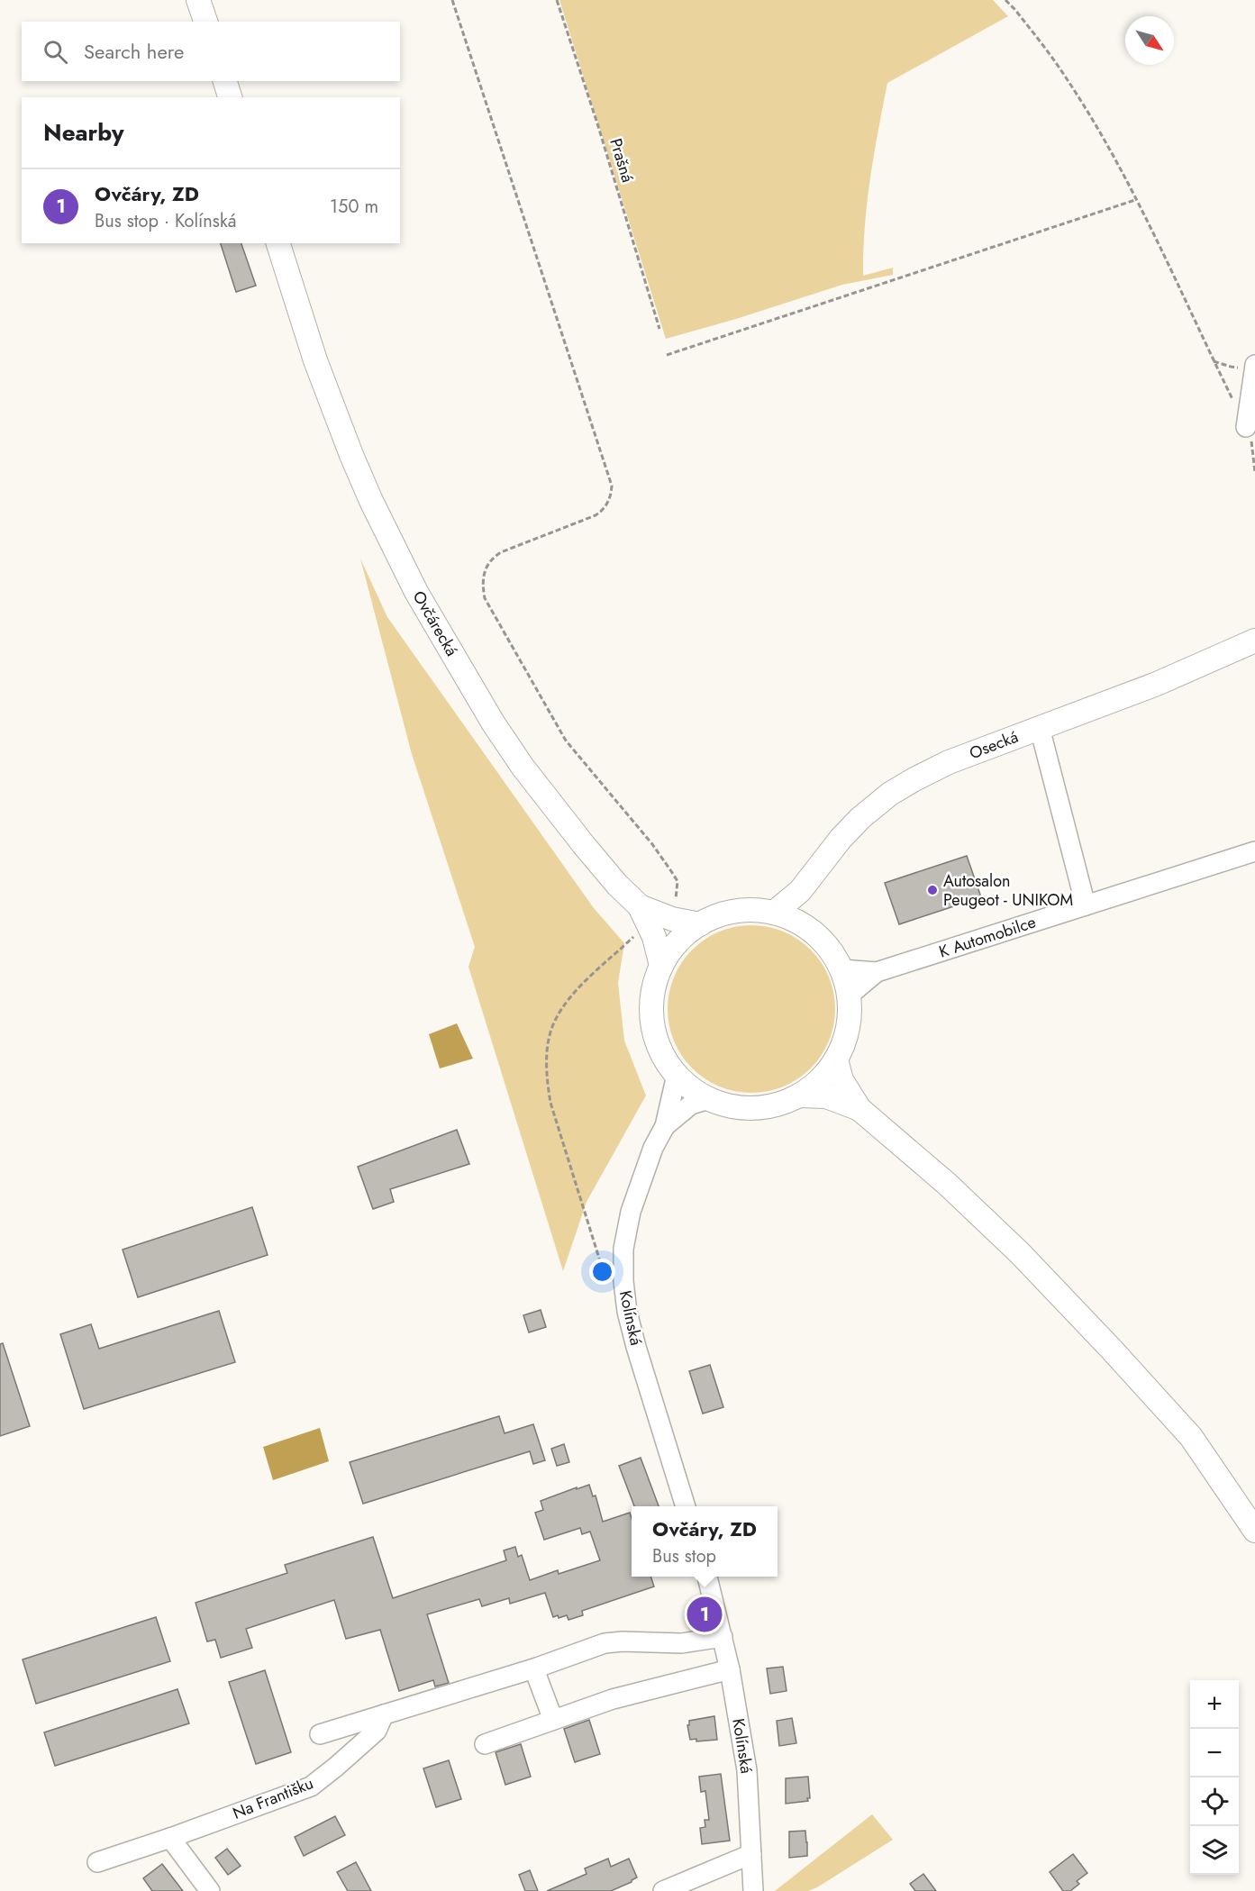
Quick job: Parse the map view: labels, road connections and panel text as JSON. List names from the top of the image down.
{
  "streets": {
    "main road": ["Ovčárecká", "Osecká"],
    "street": ["K Automobilce", "Kolínská", "Na Františku"],
    "path": ["Prašná"]
  },
  "places": ["Autosalon Peugeot - UNIKOM"],
  "north": "bottom right",
  "page": {
    "search": "Search here",
    "heading": "Nearby",
    "list": [
      {
        "mark": "1",
        "name": "Ovčáry, ZD",
        "note": "Bus stop · Kolínská",
        "value": "150 m"
      }
    ],
    "popup": ["Ovčáry, ZD", "Bus stop"],
    "pins": "1",
    "map_buttons": ["+", "−"]
  }
}
